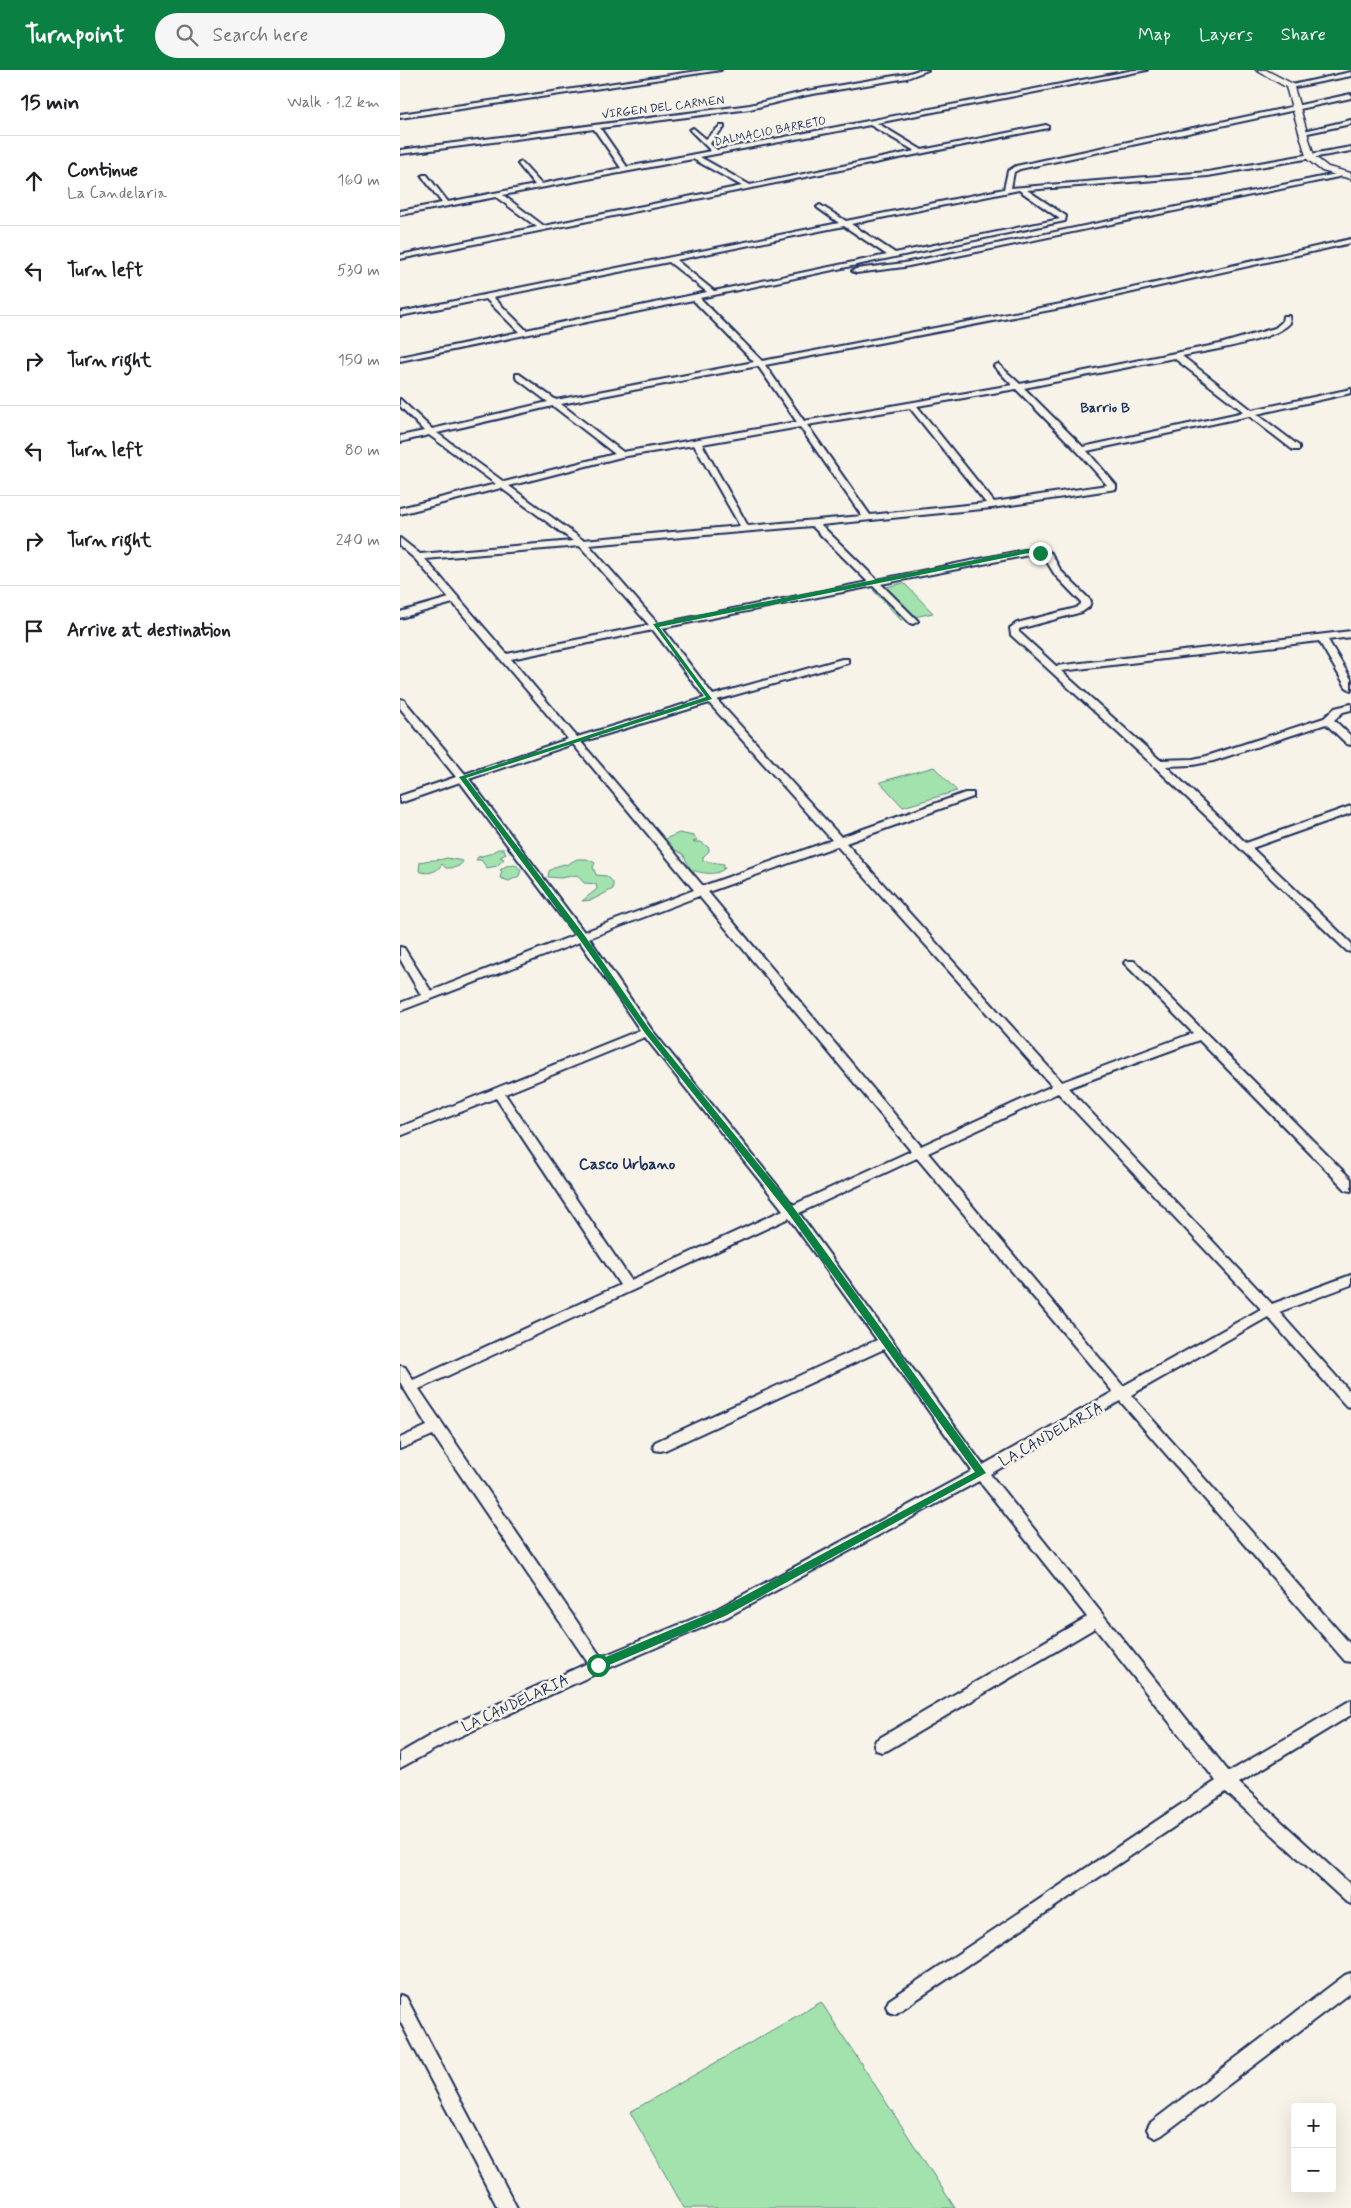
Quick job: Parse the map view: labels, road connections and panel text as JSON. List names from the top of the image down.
{
  "streets": {
    "street": ["VIRGEN DEL CARMEN", "DALMACIO BARRETO", "LA CANDELARIA"]
  },
  "districts": ["Barrio B", "Casco Urbano"],
  "page": {
    "header": "Turnpoint",
    "search": "Search here",
    "nav": ["Map", "Layers", "Share"],
    "heading": ["15 min", "Walk · 1.2 km"],
    "list": [
      ["Continue", "La Candelaria", "160 m"],
      ["Turn left", "530 m"],
      ["Turn right", "150 m"],
      ["Turn left", "80 m"],
      ["Turn right", "240 m"],
      "Arrive at destination"
    ],
    "map_buttons": ["+", "−"]
  }
}
